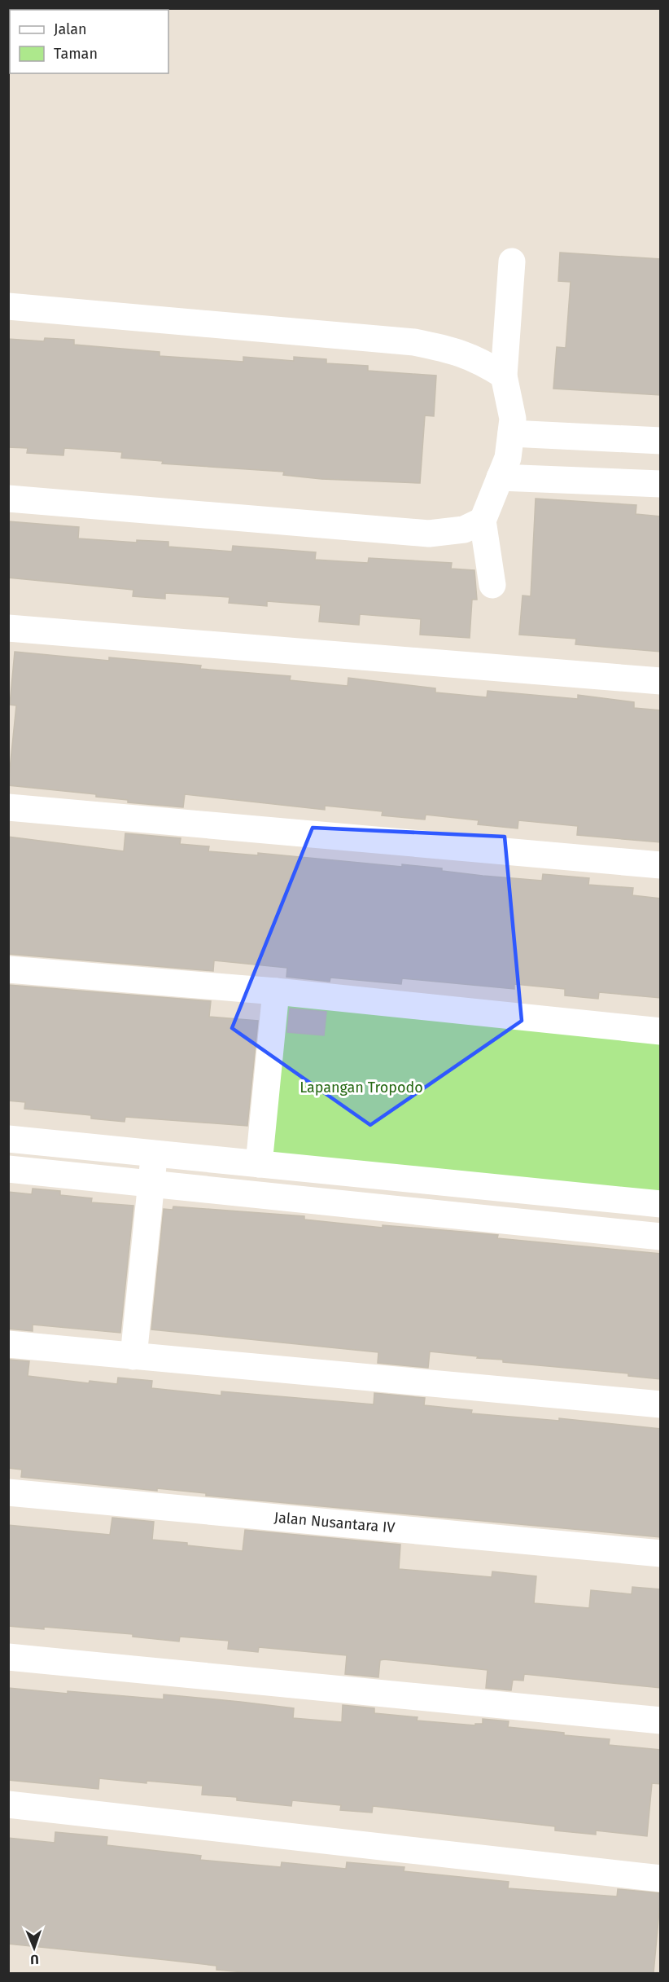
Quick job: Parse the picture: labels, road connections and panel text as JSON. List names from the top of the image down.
{
  "streets": {
    "street": ["Jalan Nusantara IV"]
  },
  "parks": ["Lapangan Tropodo"],
  "legend": ["Jalan", "Taman"],
  "north": "bottom"
}
